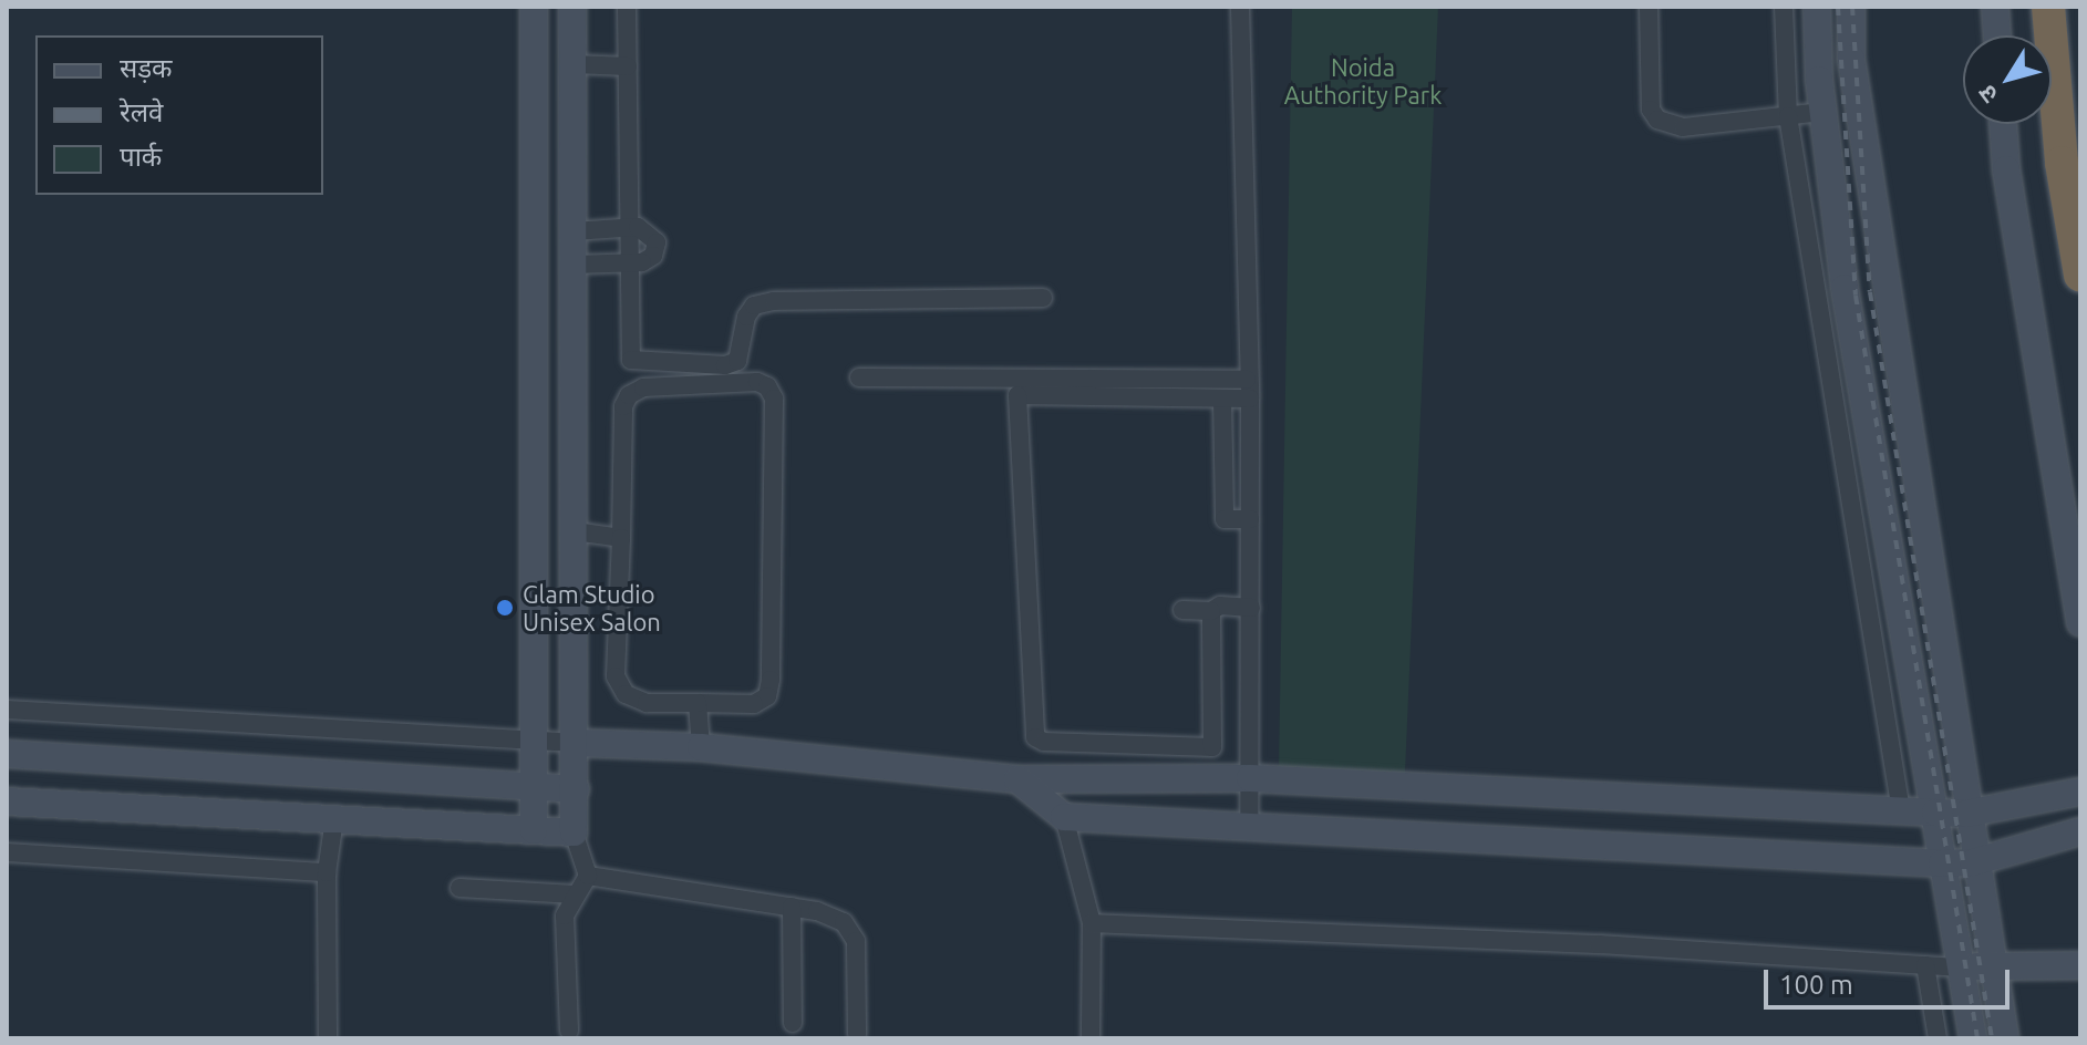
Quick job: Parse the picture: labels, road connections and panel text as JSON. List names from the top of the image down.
{
  "parks": ["Noida Authority Park"],
  "places": ["Glam Studio Unisex Salon"],
  "legend": ["सड़क", "रेलवे", "पार्क"],
  "scale_bar": "100 m",
  "north": "bottom left"
}
